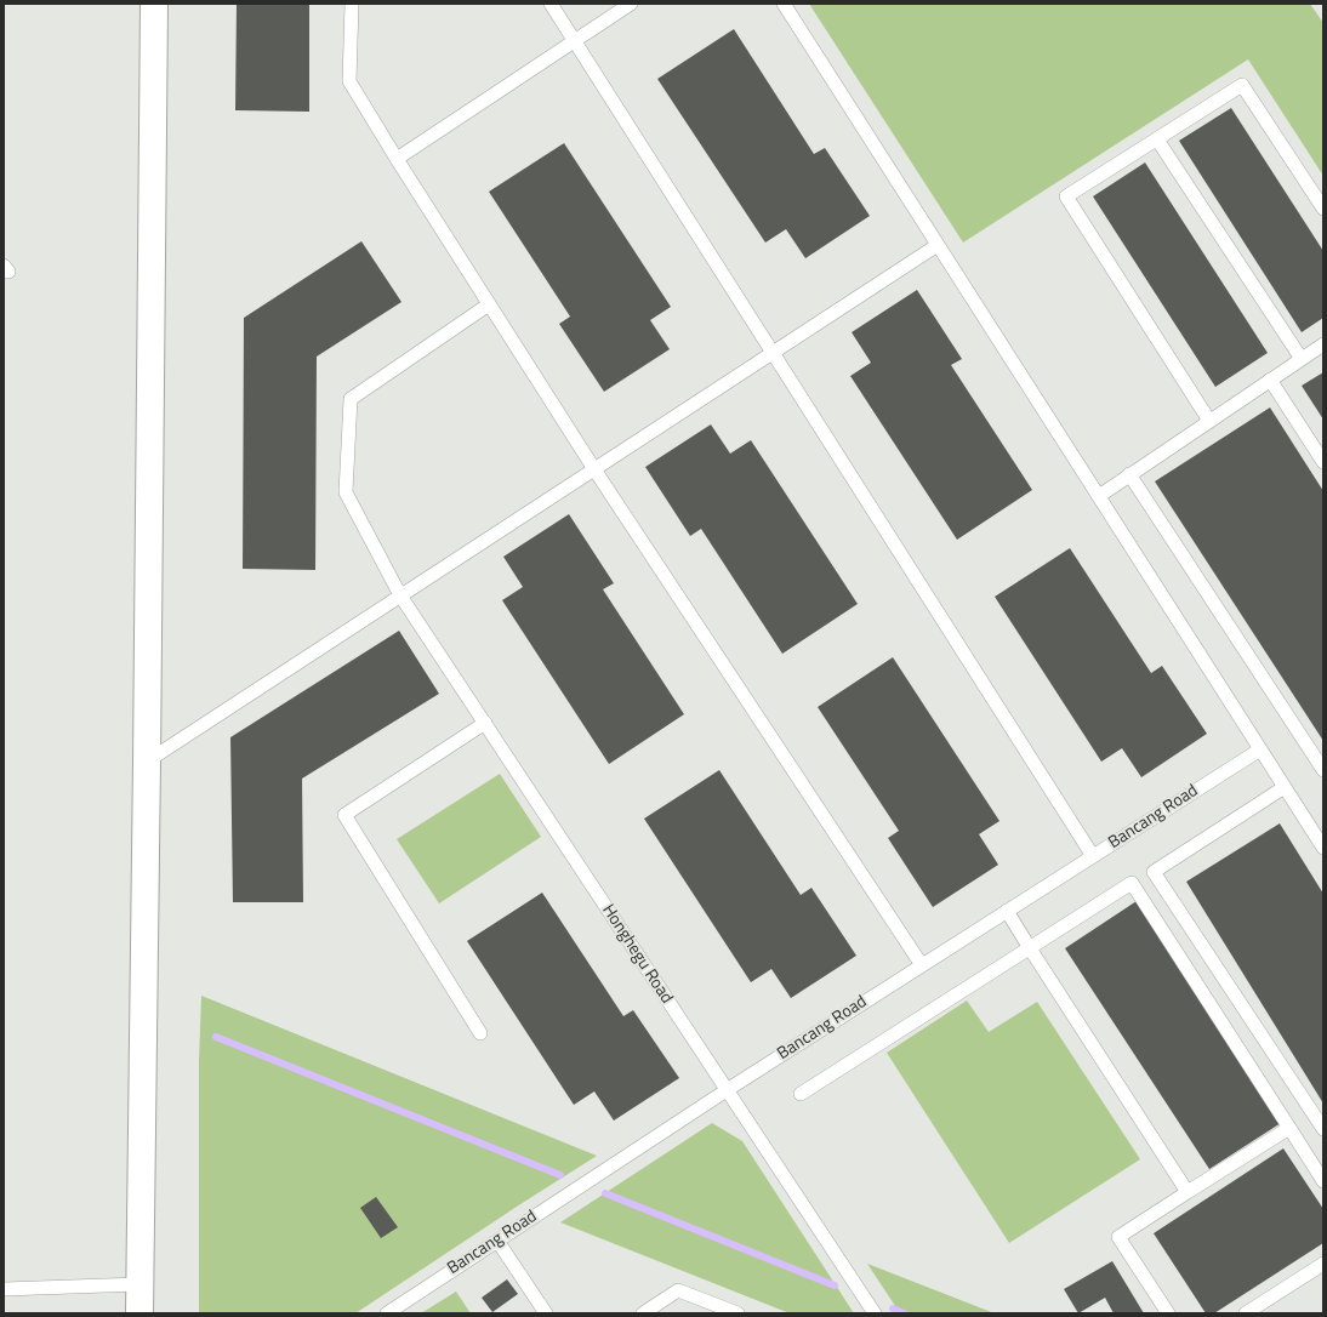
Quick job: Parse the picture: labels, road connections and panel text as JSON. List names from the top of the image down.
{
  "streets": {
    "lane": ["Bancang Road", "Honghegu Road"]
  },
  "crossings": [
    ["Bancang Road", "Honghegu Road"]
  ]
}
